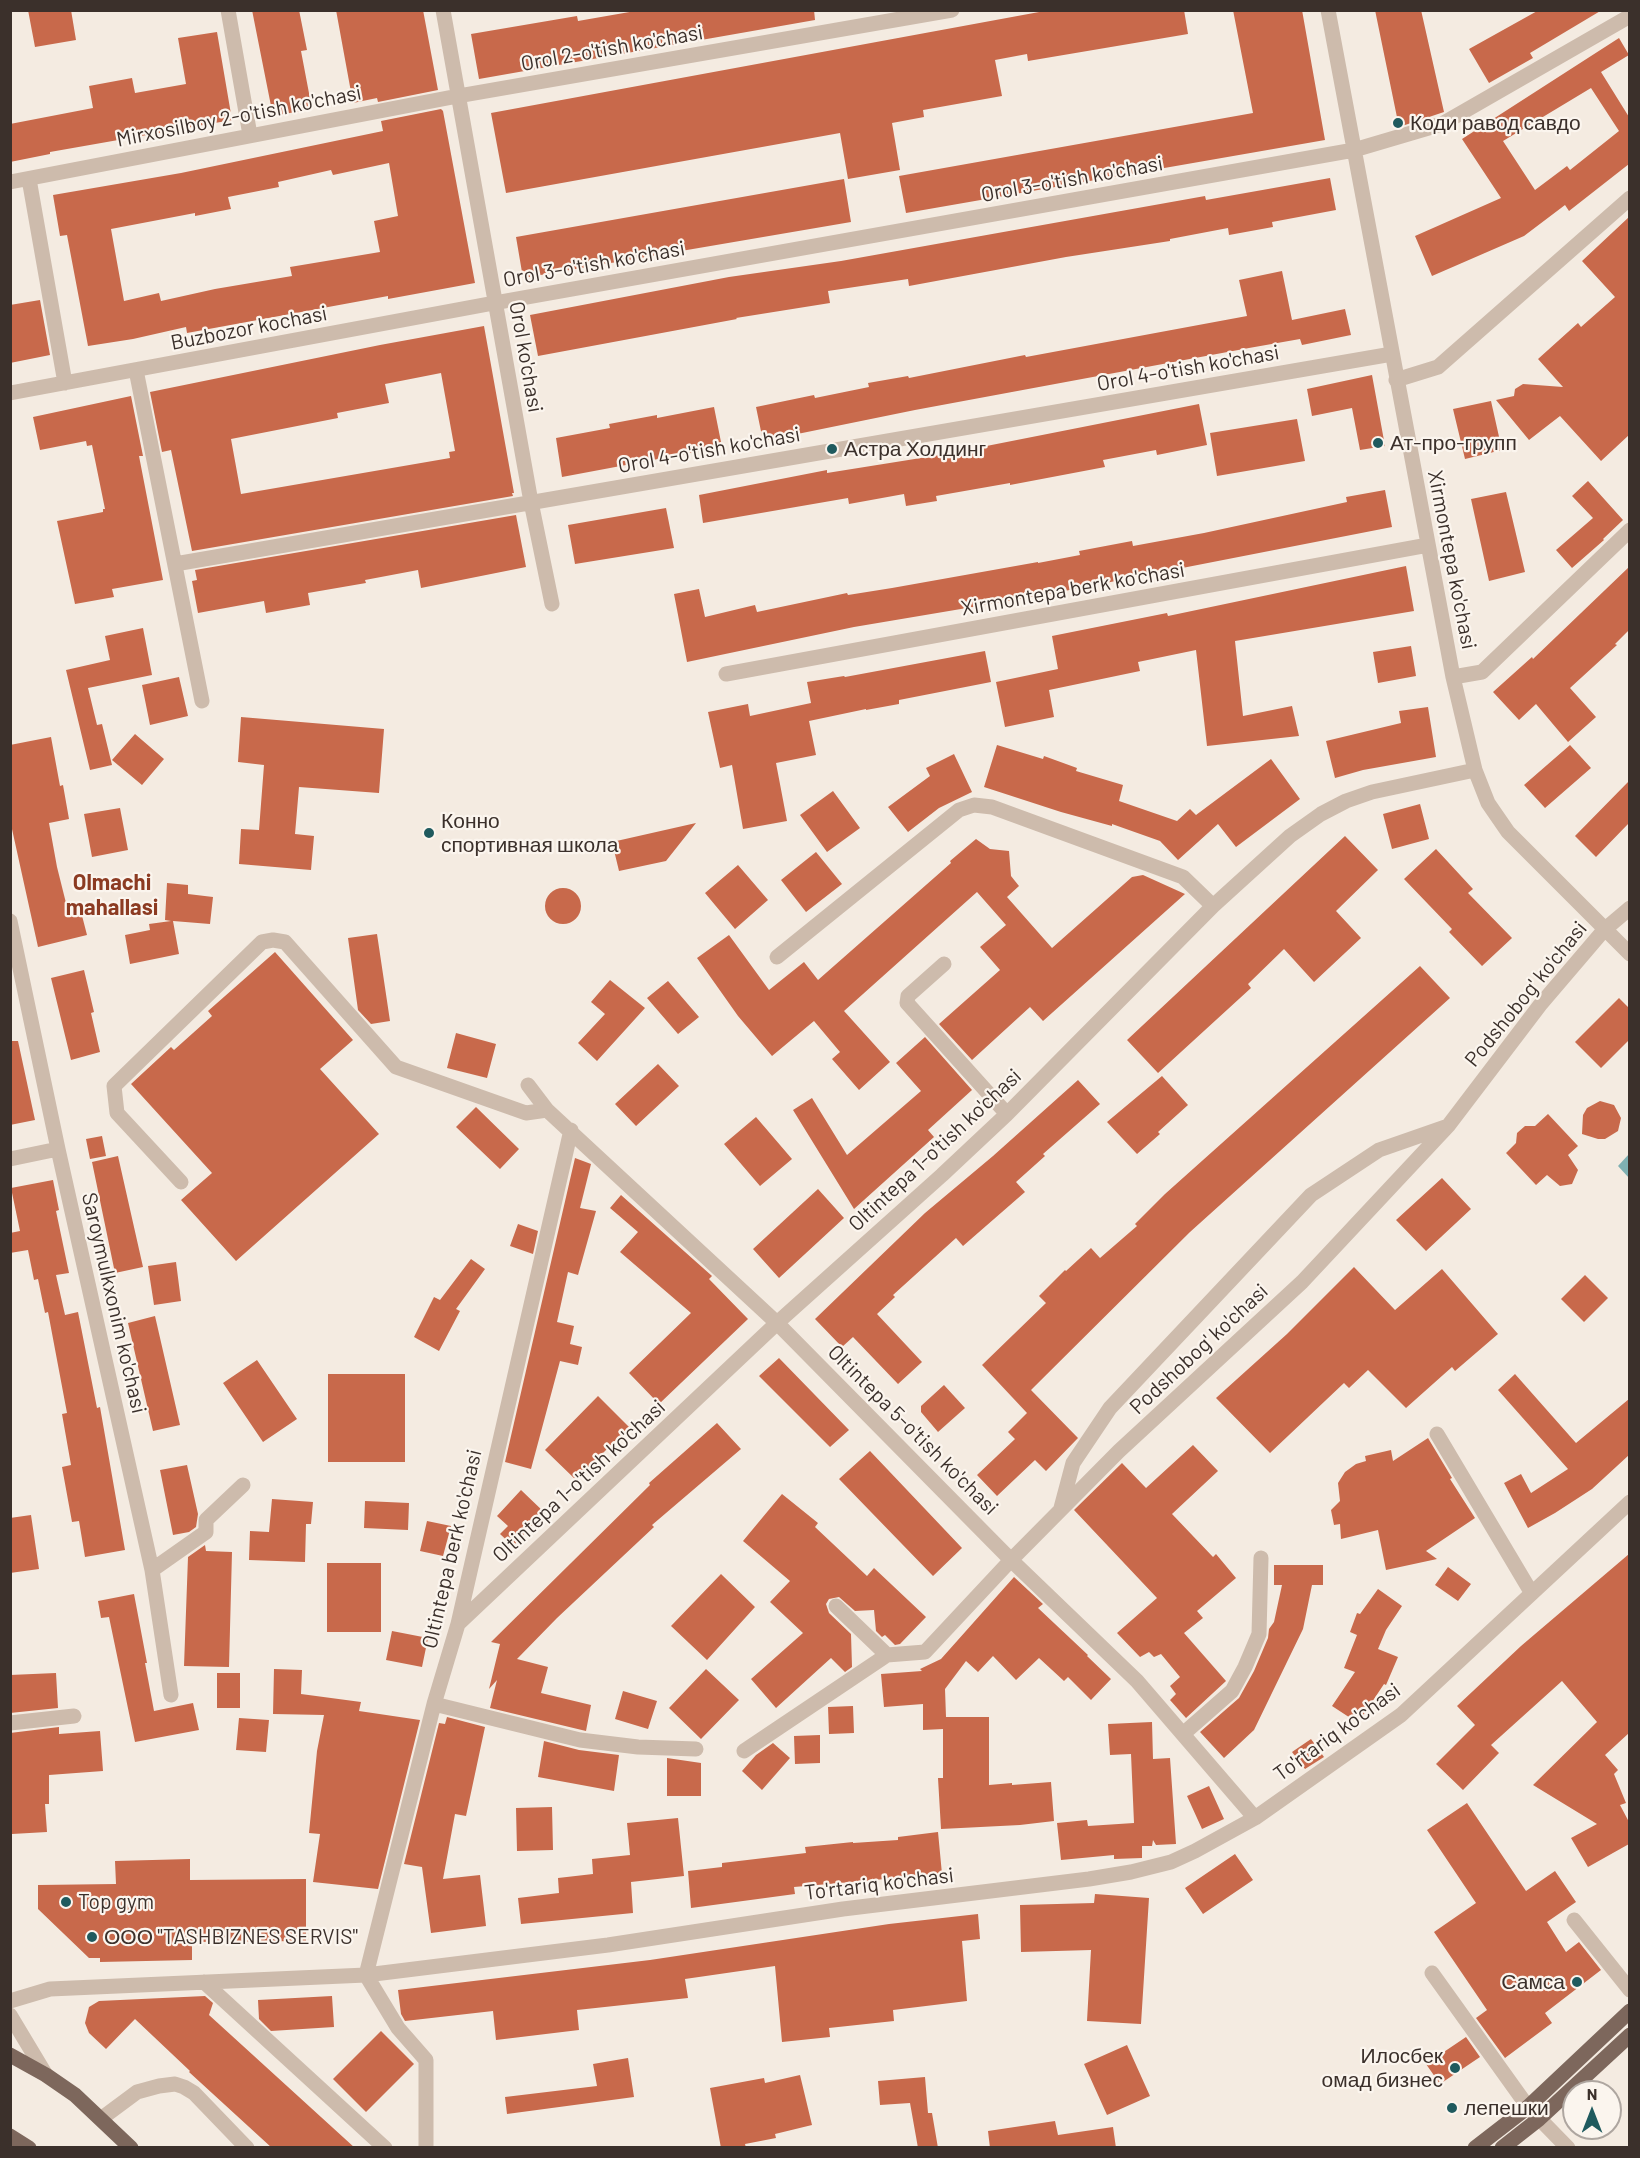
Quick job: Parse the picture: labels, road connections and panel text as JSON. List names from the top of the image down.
{
  "streets": {
    "street": [
      "Orol 2-o'tish ko'chasi",
      "Mirxosilboy 2-o'tish ko'chasi",
      "Orol 3-o'tish ko'chasi",
      "Buzbozor kochasi",
      "Orol ko'chasi",
      "Orol 4-o'tish ko'chasi",
      "Xirmontepa ko'chasi",
      "Xirmontepa berk ko'chasi",
      "Podshobog' ko'chasi",
      "Oltintepa 1-o'tish ko'chasi",
      "Saroymulkxonim ko'chasi",
      "Oltintepa 5-o'tish ko'chasi",
      "Oltintepa berk ko'chasi",
      "To'rtariq ko'chasi"
    ]
  },
  "crossings": [
    ["Orol 2-o'tish ko'chasi", "Mirxosilboy 2-o'tish ko'chasi"],
    ["Orol 2-o'tish ko'chasi", "Orol ko'chasi"],
    ["Mirxosilboy 2-o'tish ko'chasi", "Orol ko'chasi"],
    ["Orol 3-o'tish ko'chasi", "Buzbozor kochasi"],
    ["Orol 3-o'tish ko'chasi", "Orol ko'chasi"],
    ["Orol 3-o'tish ko'chasi", "Xirmontepa ko'chasi"],
    ["Buzbozor kochasi", "Orol ko'chasi"],
    ["Orol ko'chasi", "Orol 4-o'tish ko'chasi"],
    ["Orol 4-o'tish ko'chasi", "Xirmontepa ko'chasi"],
    ["Xirmontepa ko'chasi", "Xirmontepa berk ko'chasi"],
    ["Xirmontepa ko'chasi", "Podshobog' ko'chasi"],
    ["Xirmontepa ko'chasi", "Oltintepa 1-o'tish ko'chasi"],
    ["Podshobog' ko'chasi", "Oltintepa 5-o'tish ko'chasi"],
    ["Oltintepa 1-o'tish ko'chasi", "Oltintepa 5-o'tish ko'chasi"],
    ["Oltintepa 1-o'tish ko'chasi", "Oltintepa berk ko'chasi"],
    ["Oltintepa 5-o'tish ko'chasi", "Oltintepa berk ko'chasi"],
    ["Oltintepa 5-o'tish ko'chasi", "To'rtariq ko'chasi"],
    ["Oltintepa berk ko'chasi", "To'rtariq ko'chasi"]
  ],
  "districts": ["Olmachi mahallasi"],
  "places": [
    "Коди равод савдо",
    "Ат-про-групп",
    "Астра Холдинг",
    "Конно спортивная школа",
    "Top gym",
    "ООО \"TASHBIZNES SERVIS\"",
    "Самса",
    "Илосбек омад бизнес",
    "лепешки"
  ],
  "north": "top"
}
